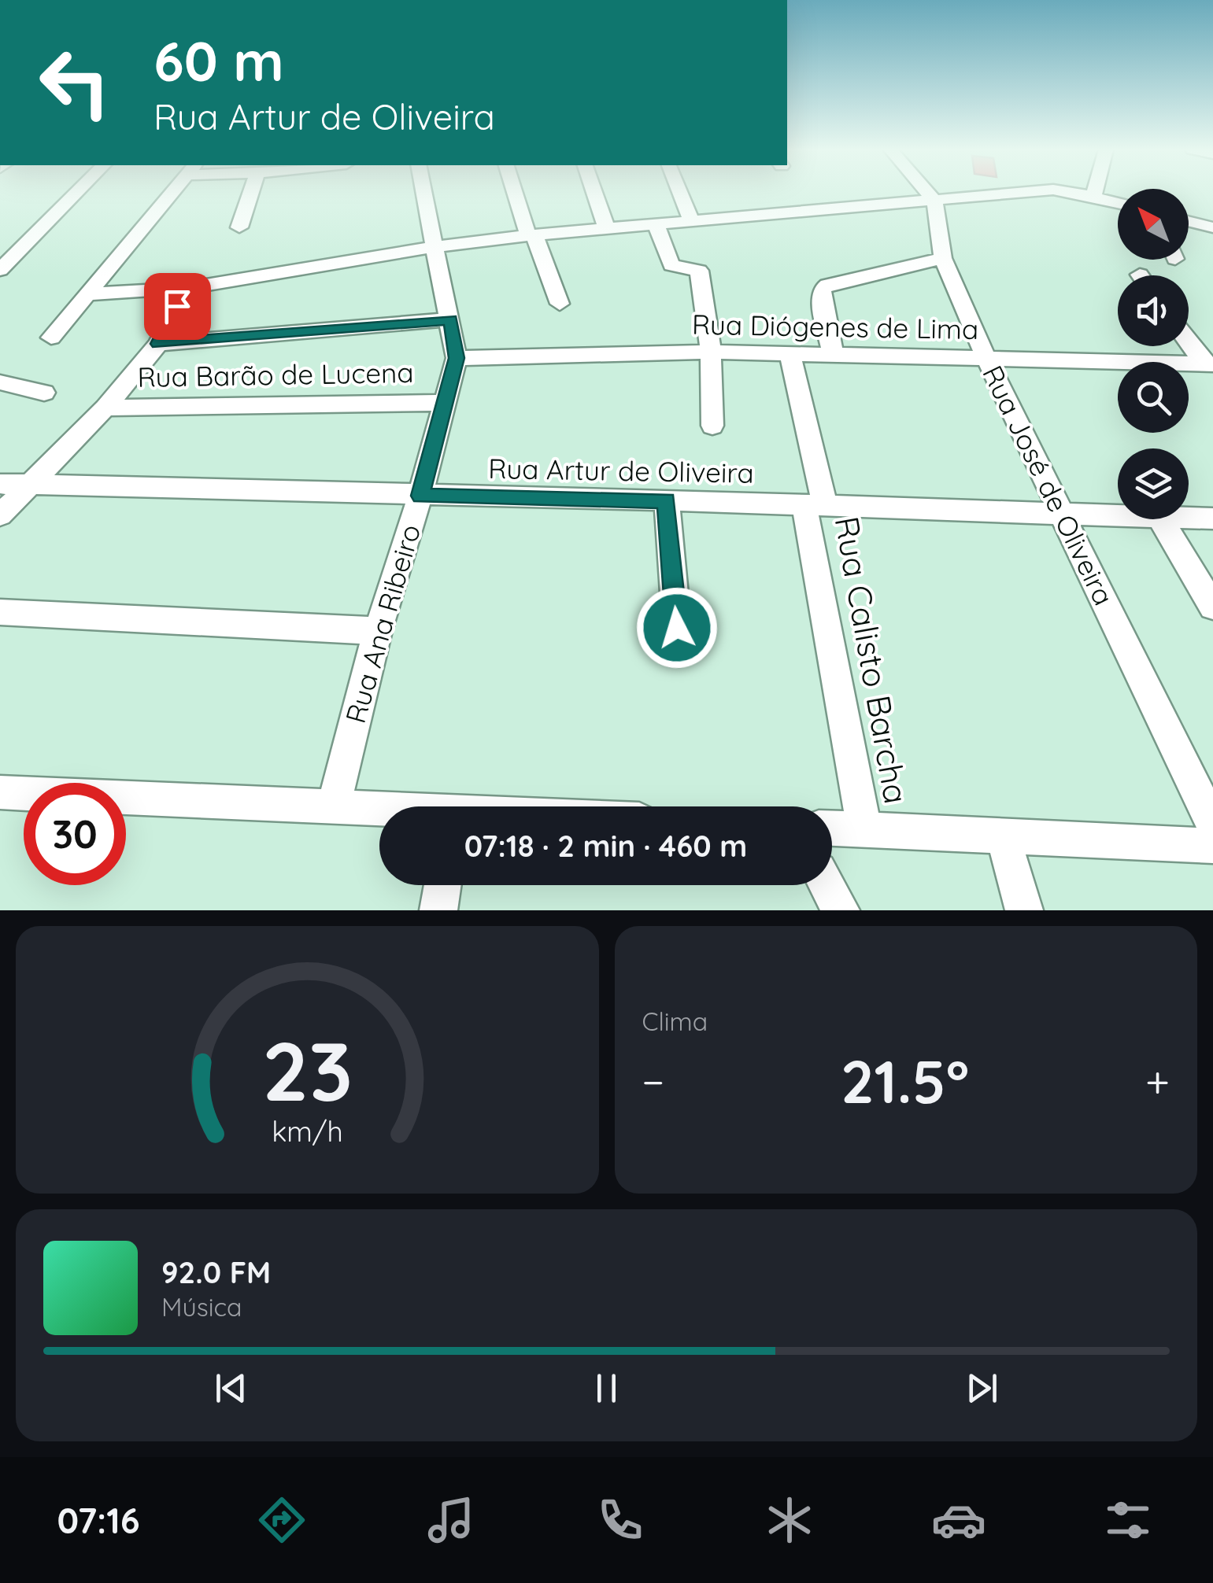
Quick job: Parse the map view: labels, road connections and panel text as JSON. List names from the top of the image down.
{
  "streets": {
    "street": [
      "Rua Diógenes de Lima",
      "Rua Barão de Lucena",
      "Rua Artur de Oliveira",
      "Rua José de Oliveira",
      "Rua Ana Ribeiro",
      "Rua Calisto Barcha"
    ]
  },
  "crossings": [
    ["Rua Diógenes de Lima", "Rua José de Oliveira"],
    ["Rua Diógenes de Lima", "Rua Ana Ribeiro"],
    ["Rua Diógenes de Lima", "Rua Calisto Barcha"],
    ["Rua Barão de Lucena", "Rua Ana Ribeiro"],
    ["Rua Artur de Oliveira", "Rua José de Oliveira"],
    ["Rua Artur de Oliveira", "Rua Ana Ribeiro"],
    ["Rua Artur de Oliveira", "Rua Calisto Barcha"]
  ],
  "north": "top left",
  "page": {
    "turn": ["60 m", "Rua Artur de Oliveira"],
    "limit": "30",
    "trip": "07:18 · 2 min · 460 m",
    "tile": "Clima",
    "heat": ["−", "21.5°", "+"],
    "song": ["92.0 FM", "Música"],
    "tabs": "07:16",
    "gauge": ["23", "km/h"]
  }
}
